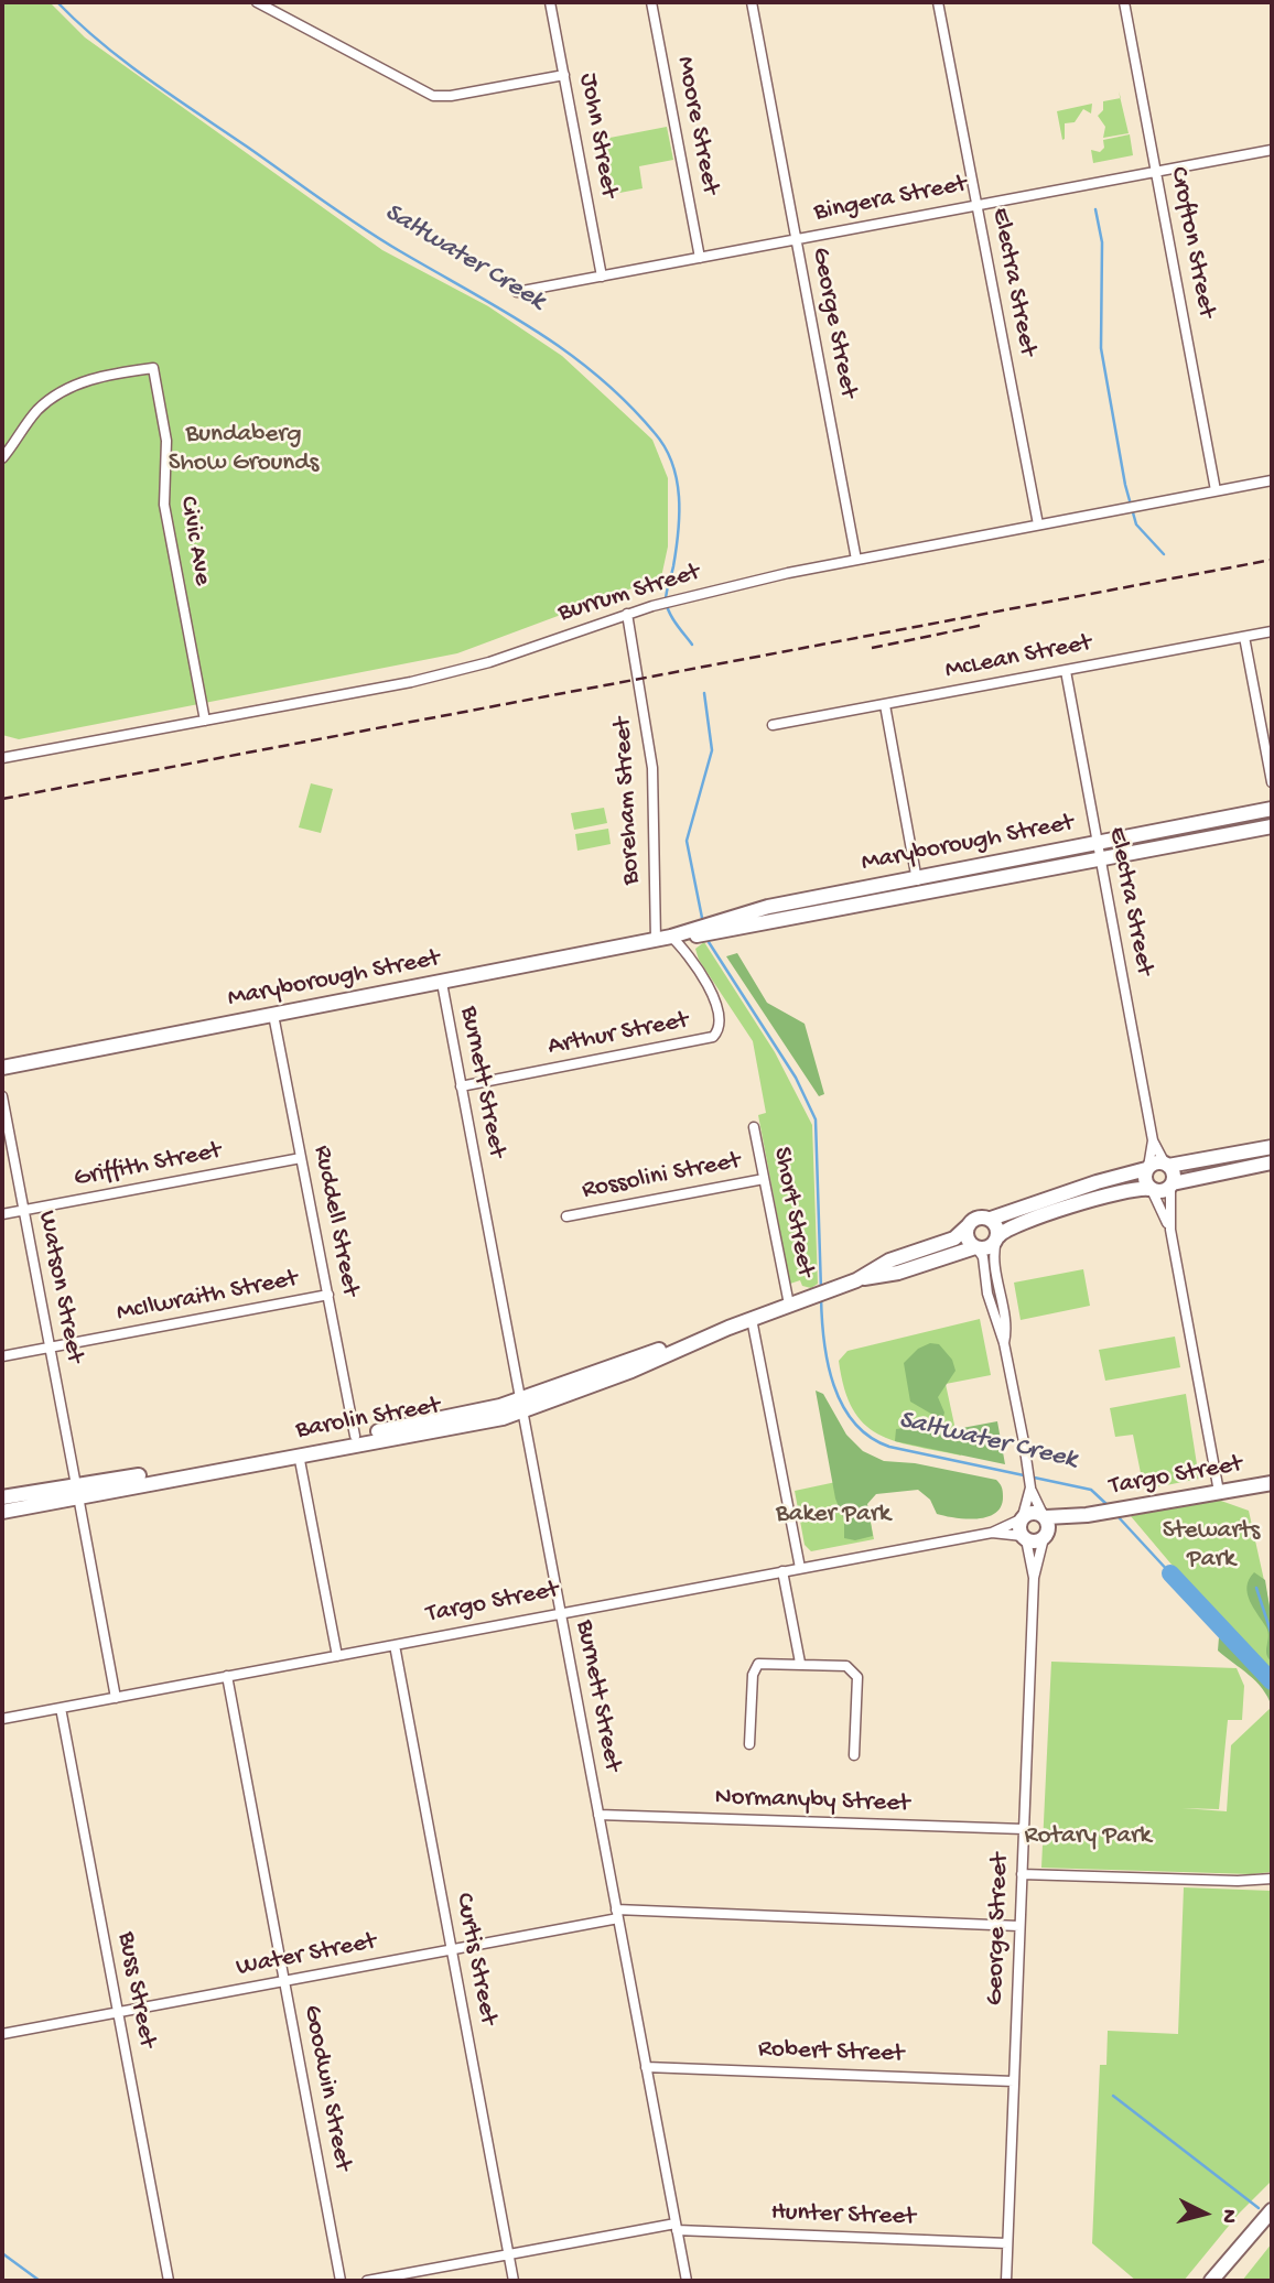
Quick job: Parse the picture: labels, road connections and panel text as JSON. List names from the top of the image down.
{
  "streets": {
    "main road": ["Maryborough Street", "Barolin Street", "Targo Street"],
    "street": [
      "Moore Street",
      "John Street",
      "Bingera Street",
      "Crofton Street",
      "Electra Street",
      "George Street",
      "Civic Ave",
      "Burrum Street",
      "McLean Street",
      "Boreham Street",
      "Arthur Street",
      "Burnett Street",
      "Griffith Street",
      "Rossolini Street",
      "Short Street",
      "Ruddell Street",
      "Watson Street",
      "McIlwraith Street",
      "Normanyby Street",
      "Water Street",
      "Curtis Street",
      "Buss Street",
      "Robert Street",
      "Goodwin Street",
      "Hunter Street"
    ]
  },
  "crossings": [
    ["Moore Street", "Bingera Street"],
    ["John Street", "Bingera Street"],
    ["Bingera Street", "Crofton Street"],
    ["Bingera Street", "Electra Street"],
    ["Bingera Street", "George Street"],
    ["Crofton Street", "Burrum Street"],
    ["Electra Street", "Burrum Street"],
    ["Electra Street", "McLean Street"],
    ["Electra Street", "Maryborough Street"],
    ["George Street", "Burrum Street"],
    ["George Street", "Targo Street"],
    ["George Street", "Normanyby Street"],
    ["George Street", "Water Street"],
    ["George Street", "Robert Street"],
    ["George Street", "Hunter Street"],
    ["Civic Ave", "Burrum Street"],
    ["Burrum Street", "Boreham Street"],
    ["Boreham Street", "Maryborough Street"],
    ["Maryborough Street", "Arthur Street"],
    ["Maryborough Street", "Burnett Street"],
    ["Maryborough Street", "Ruddell Street"],
    ["Arthur Street", "Burnett Street"],
    ["Burnett Street", "Barolin Street"],
    ["Burnett Street", "Targo Street"],
    ["Burnett Street", "Normanyby Street"],
    ["Burnett Street", "Water Street"],
    ["Burnett Street", "Robert Street"],
    ["Burnett Street", "Hunter Street"],
    ["Griffith Street", "Ruddell Street"],
    ["Griffith Street", "Watson Street"],
    ["Rossolini Street", "Short Street"],
    ["Short Street", "Barolin Street"],
    ["Ruddell Street", "McIlwraith Street"],
    ["Ruddell Street", "Barolin Street"],
    ["Watson Street", "McIlwraith Street"],
    ["Watson Street", "Barolin Street"],
    ["Watson Street", "Targo Street"],
    ["Targo Street", "Curtis Street"],
    ["Targo Street", "Buss Street"],
    ["Targo Street", "Goodwin Street"],
    ["Water Street", "Curtis Street"],
    ["Water Street", "Buss Street"],
    ["Water Street", "Goodwin Street"],
    ["Curtis Street", "Hunter Street"]
  ],
  "water": ["Saltwater Creek"],
  "parks": [
    "Bundaberg Show Grounds",
    "Baker Park",
    "Stewarts Park",
    "Rotary Park"
  ],
  "north": "right"
}
